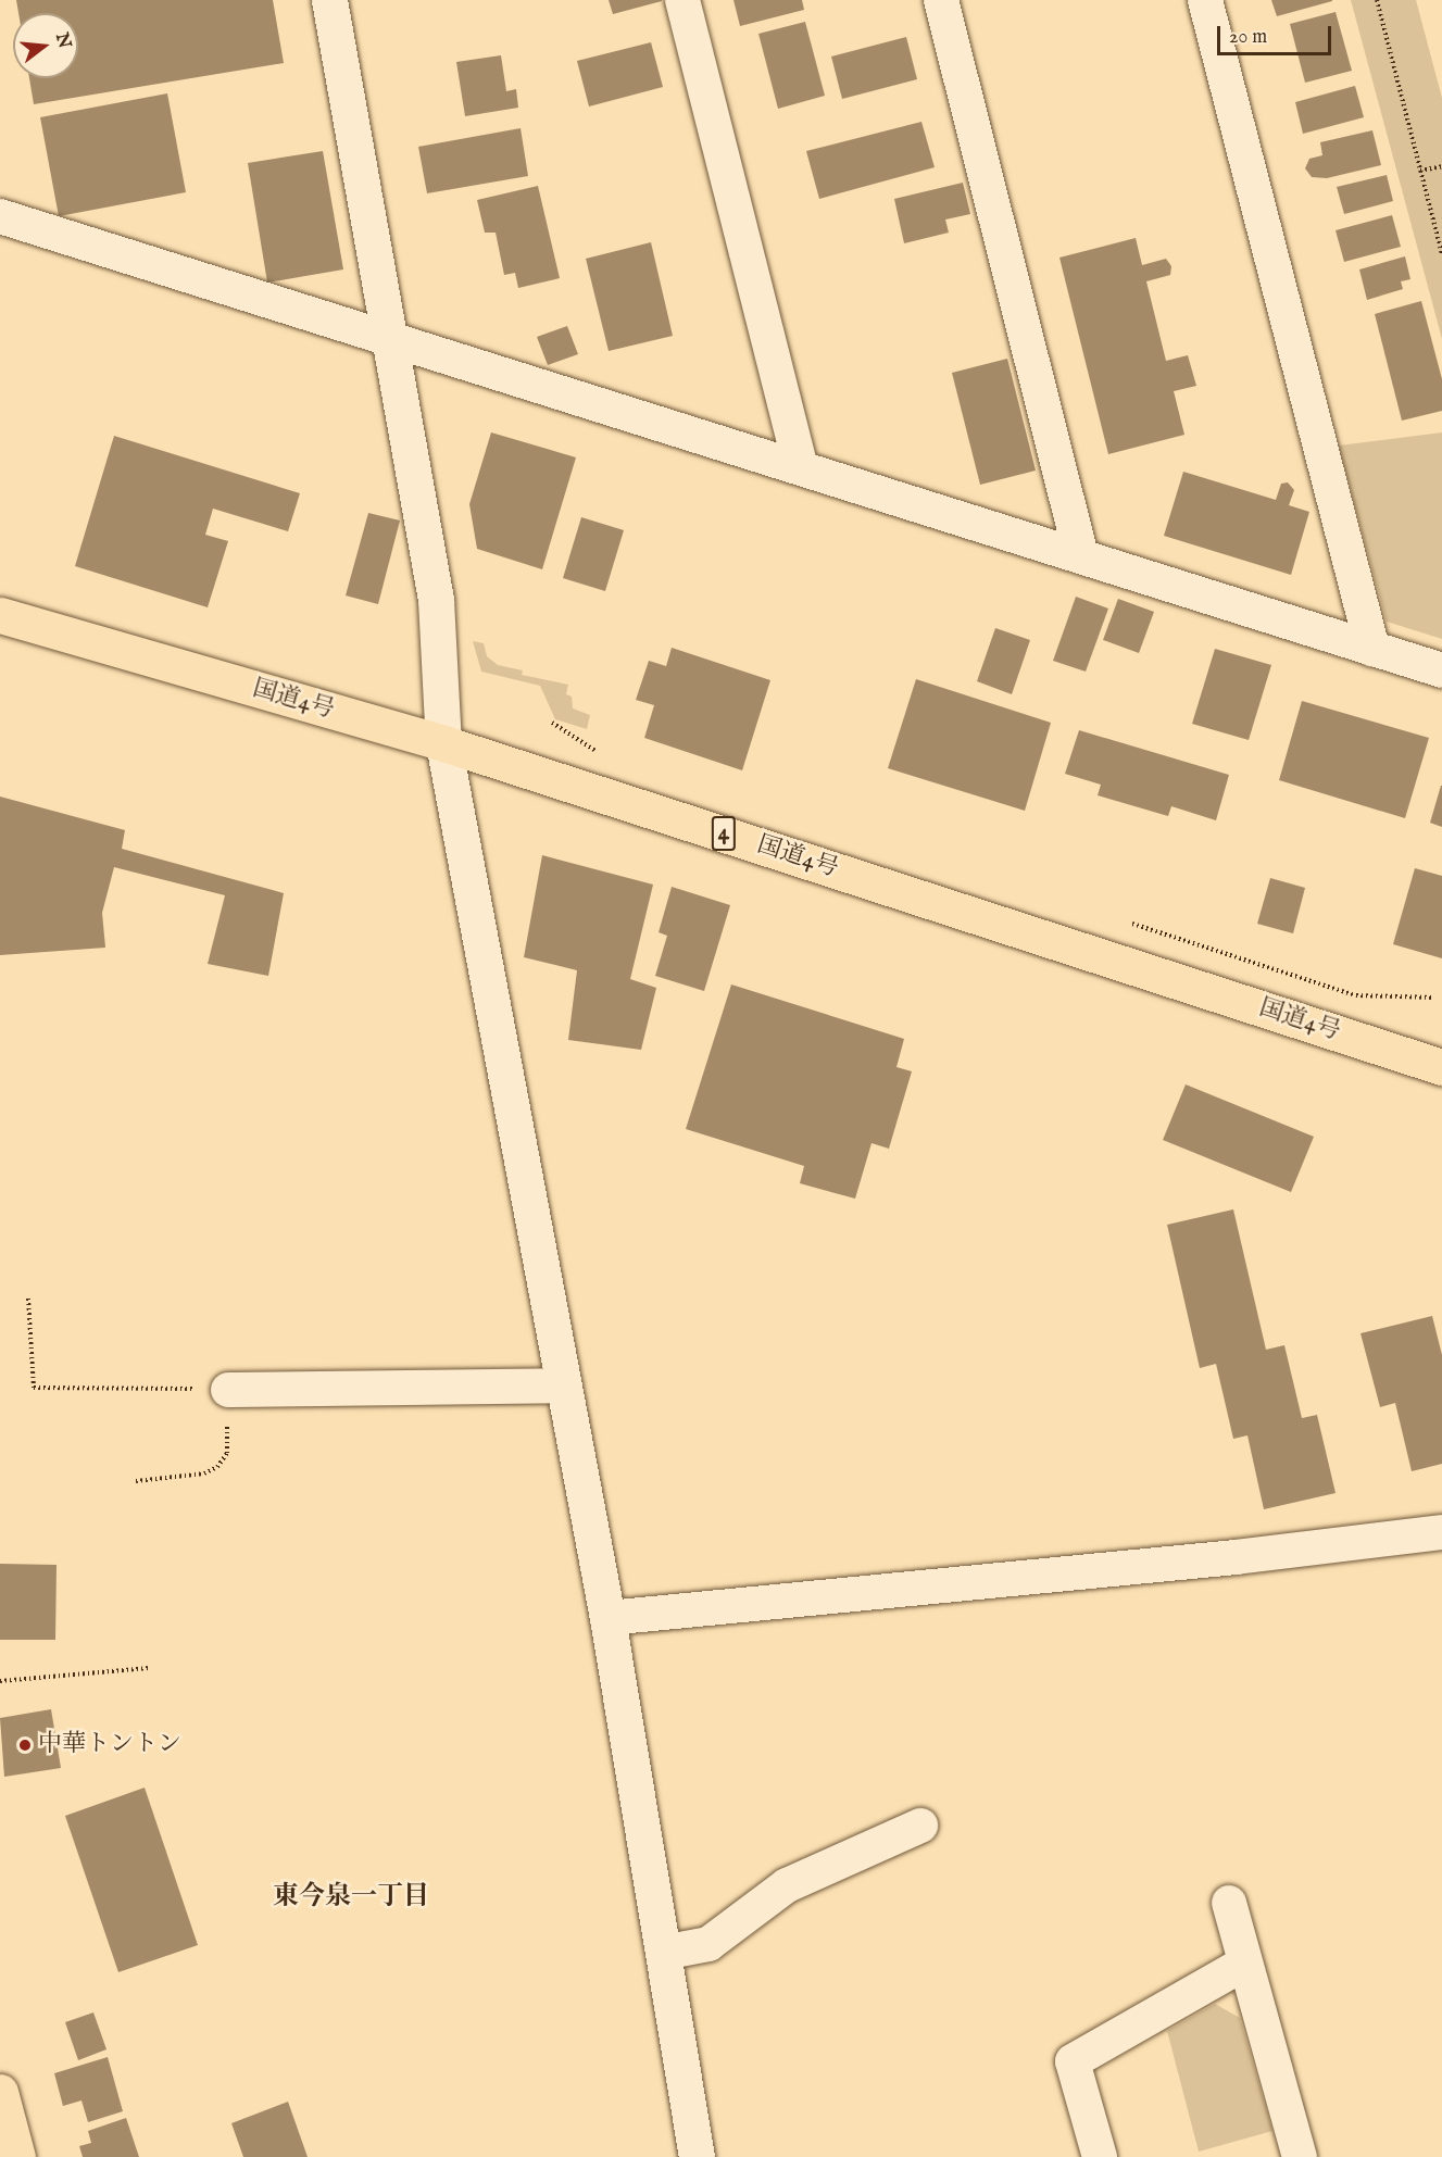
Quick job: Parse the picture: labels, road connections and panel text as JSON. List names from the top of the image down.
{
  "streets": {
    "main road": ["国道4号", "4"]
  },
  "districts": ["東今泉一丁目"],
  "places": ["中華トントン"],
  "scale_bar": "20 m",
  "north": "right"
}
